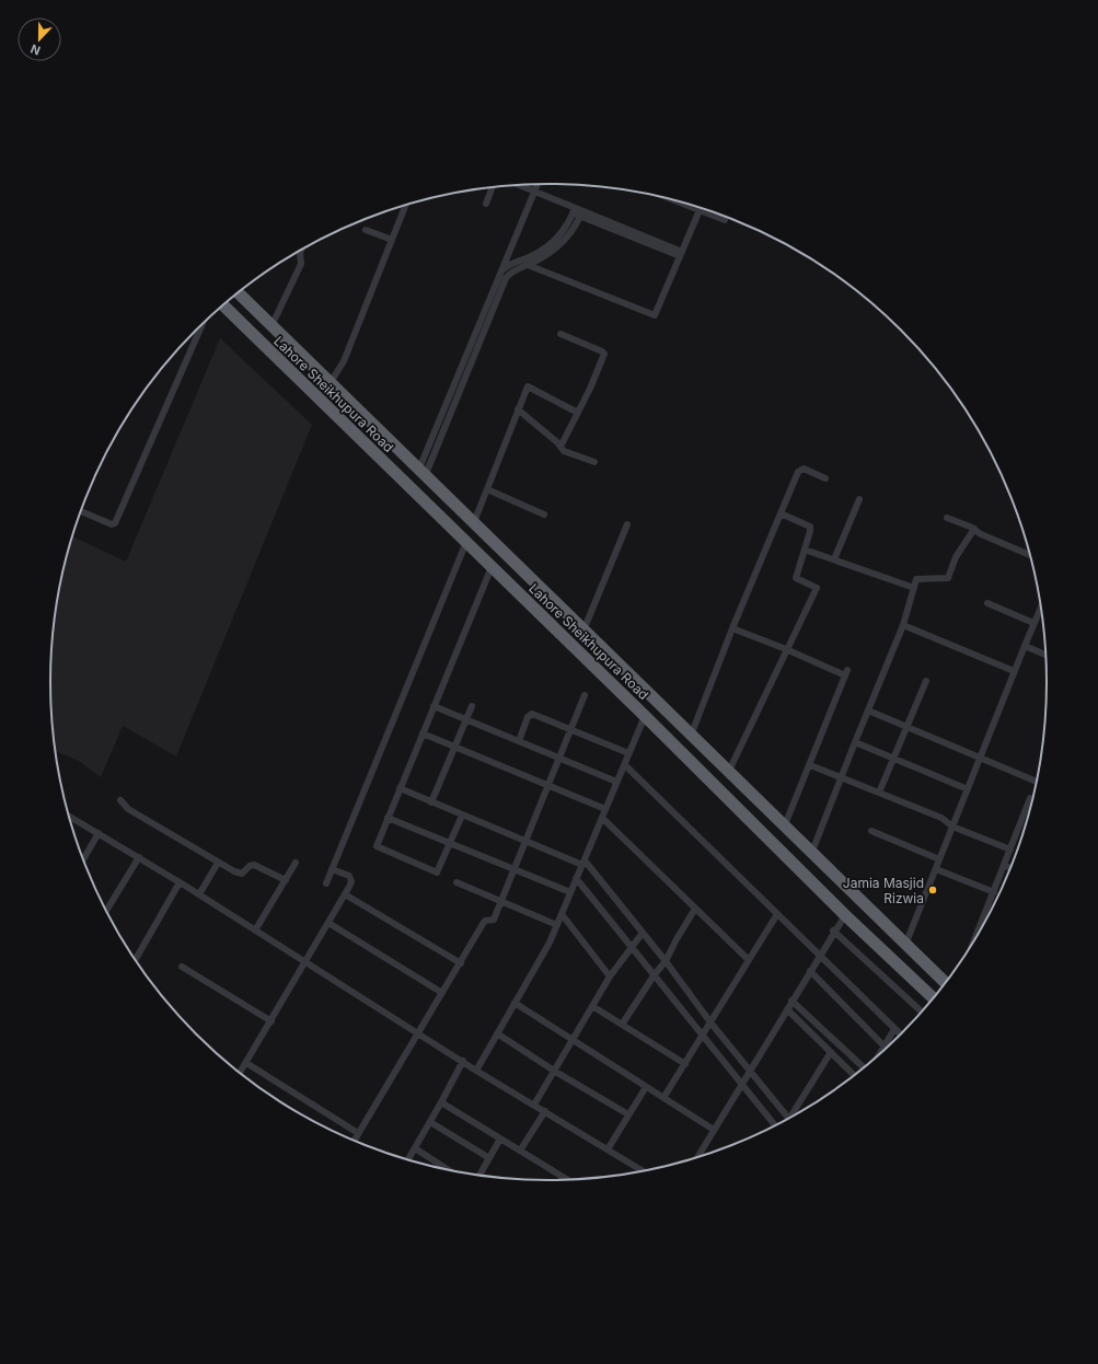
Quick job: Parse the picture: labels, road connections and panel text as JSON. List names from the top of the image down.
{
  "streets": {
    "highway": ["Lahore Sheikhupura Road"]
  },
  "places": ["Jamia Masjid Rizwia"],
  "north": "bottom"
}
